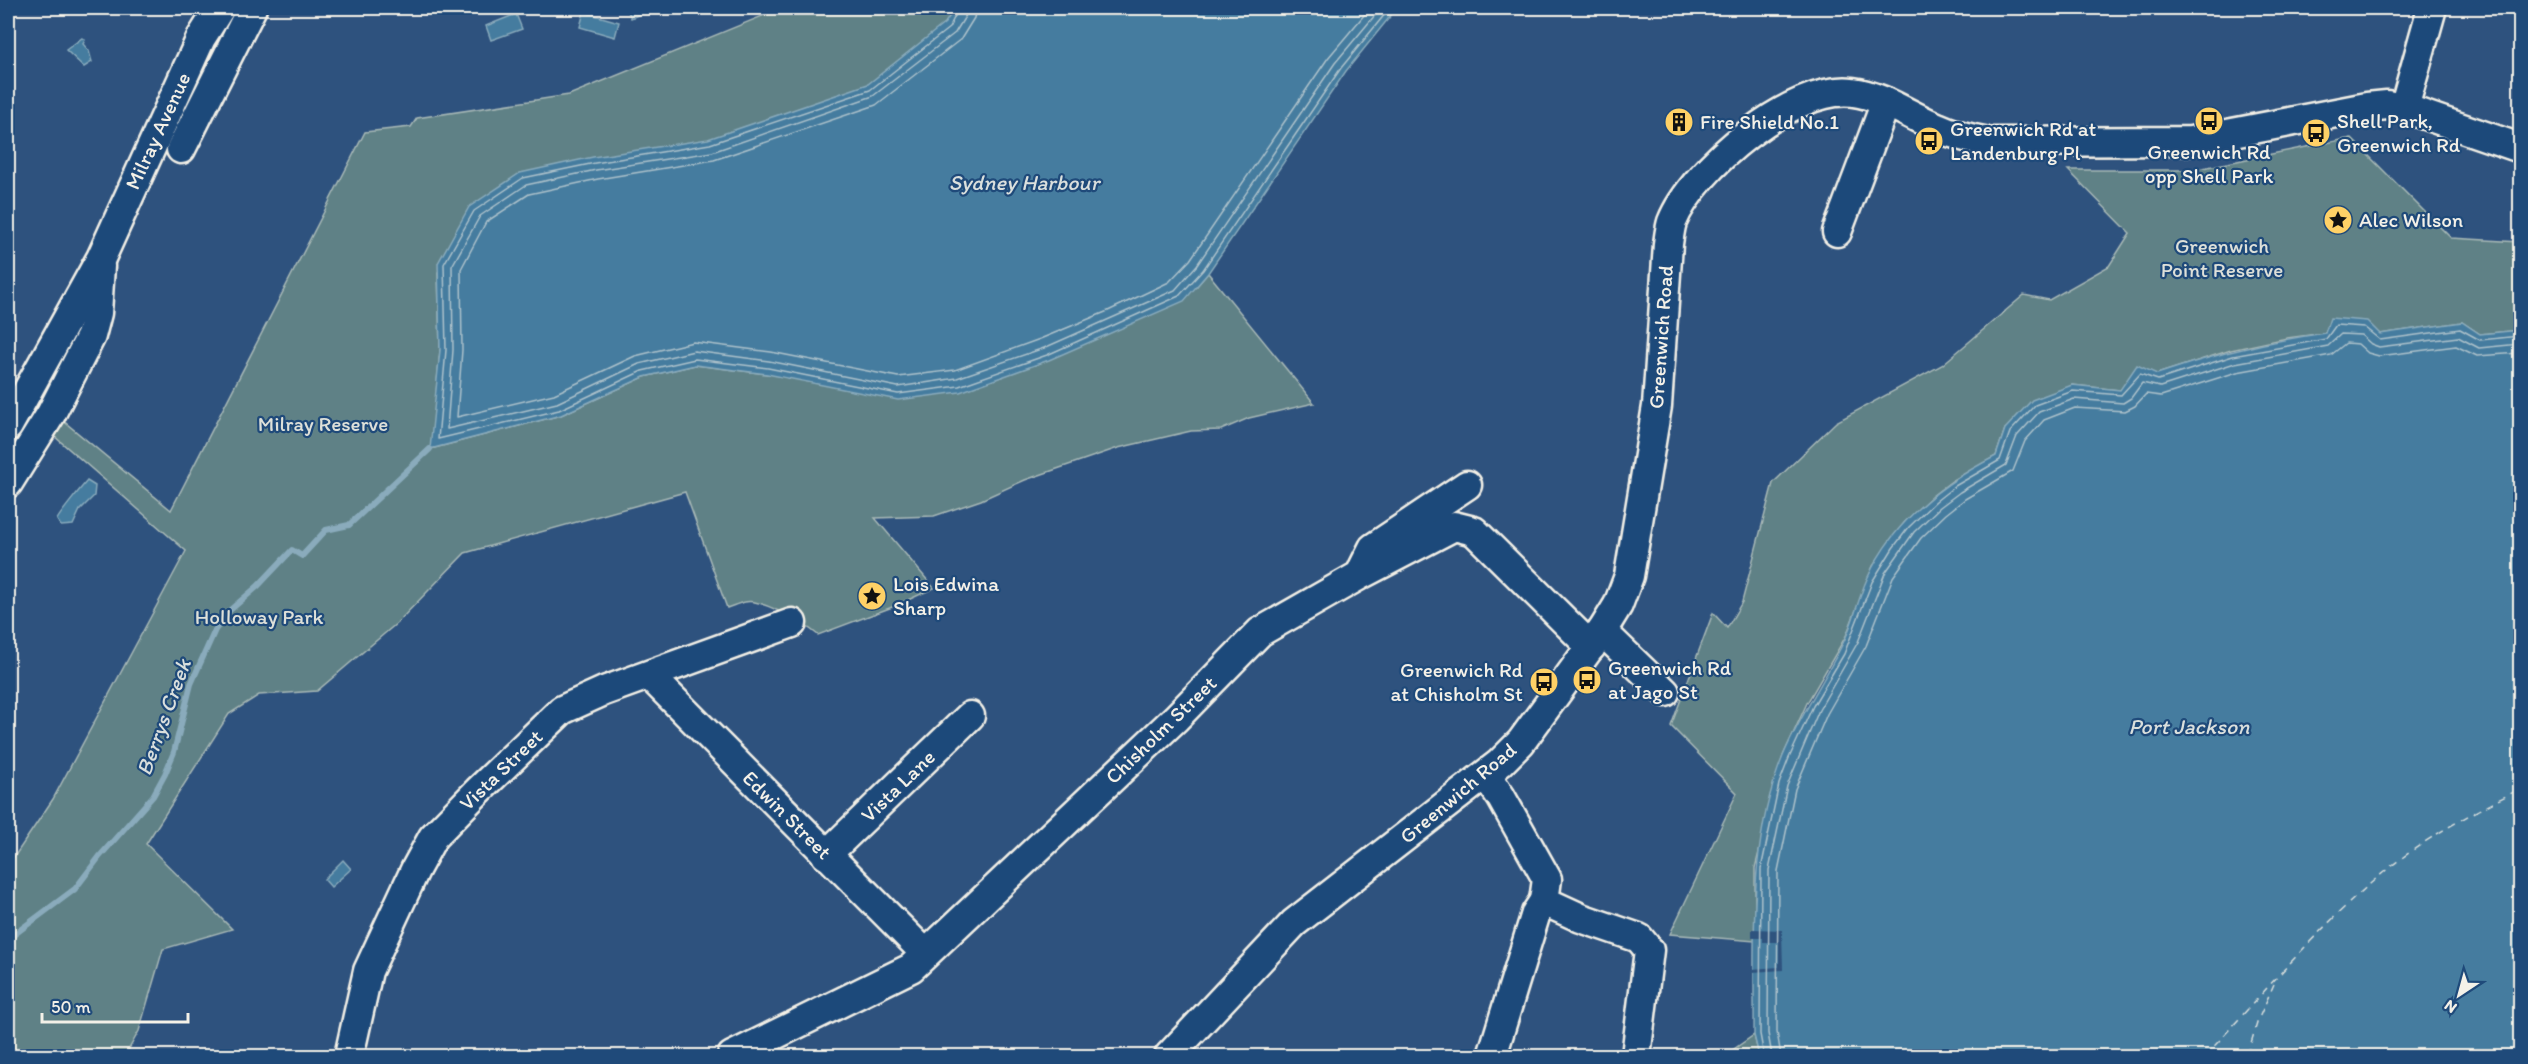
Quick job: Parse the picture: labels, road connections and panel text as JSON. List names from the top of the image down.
{
  "streets": {
    "street": [
      "Milray Avenue",
      "Greenwich Road",
      "Chisholm Street",
      "Vista Street",
      "Vista Lane",
      "Edwin Street"
    ]
  },
  "crossings": [
    ["Greenwich Road", "Chisholm Street"],
    ["Chisholm Street", "Edwin Street"],
    ["Vista Street", "Edwin Street"],
    ["Vista Lane", "Edwin Street"]
  ],
  "water": ["Sydney Harbour", "Berrys Creek", "Port Jackson"],
  "parks": ["Greenwich Point Reserve", "Milray Reserve", "Holloway Park"],
  "places": {
    "bus stop": [
      "Greenwich Rd opp Shell Park",
      "Shell Park, Greenwich Rd",
      "Greenwich Rd at Landenburg Pl",
      "Greenwich Rd at Jago St",
      "Greenwich Rd at Chisholm St"
    ],
    "building": ["Fire Shield No.1"],
    "place": ["Alec Wilson", "Lois Edwina Sharp"]
  },
  "scale_bar": "50 m",
  "north": "bottom left"
}
